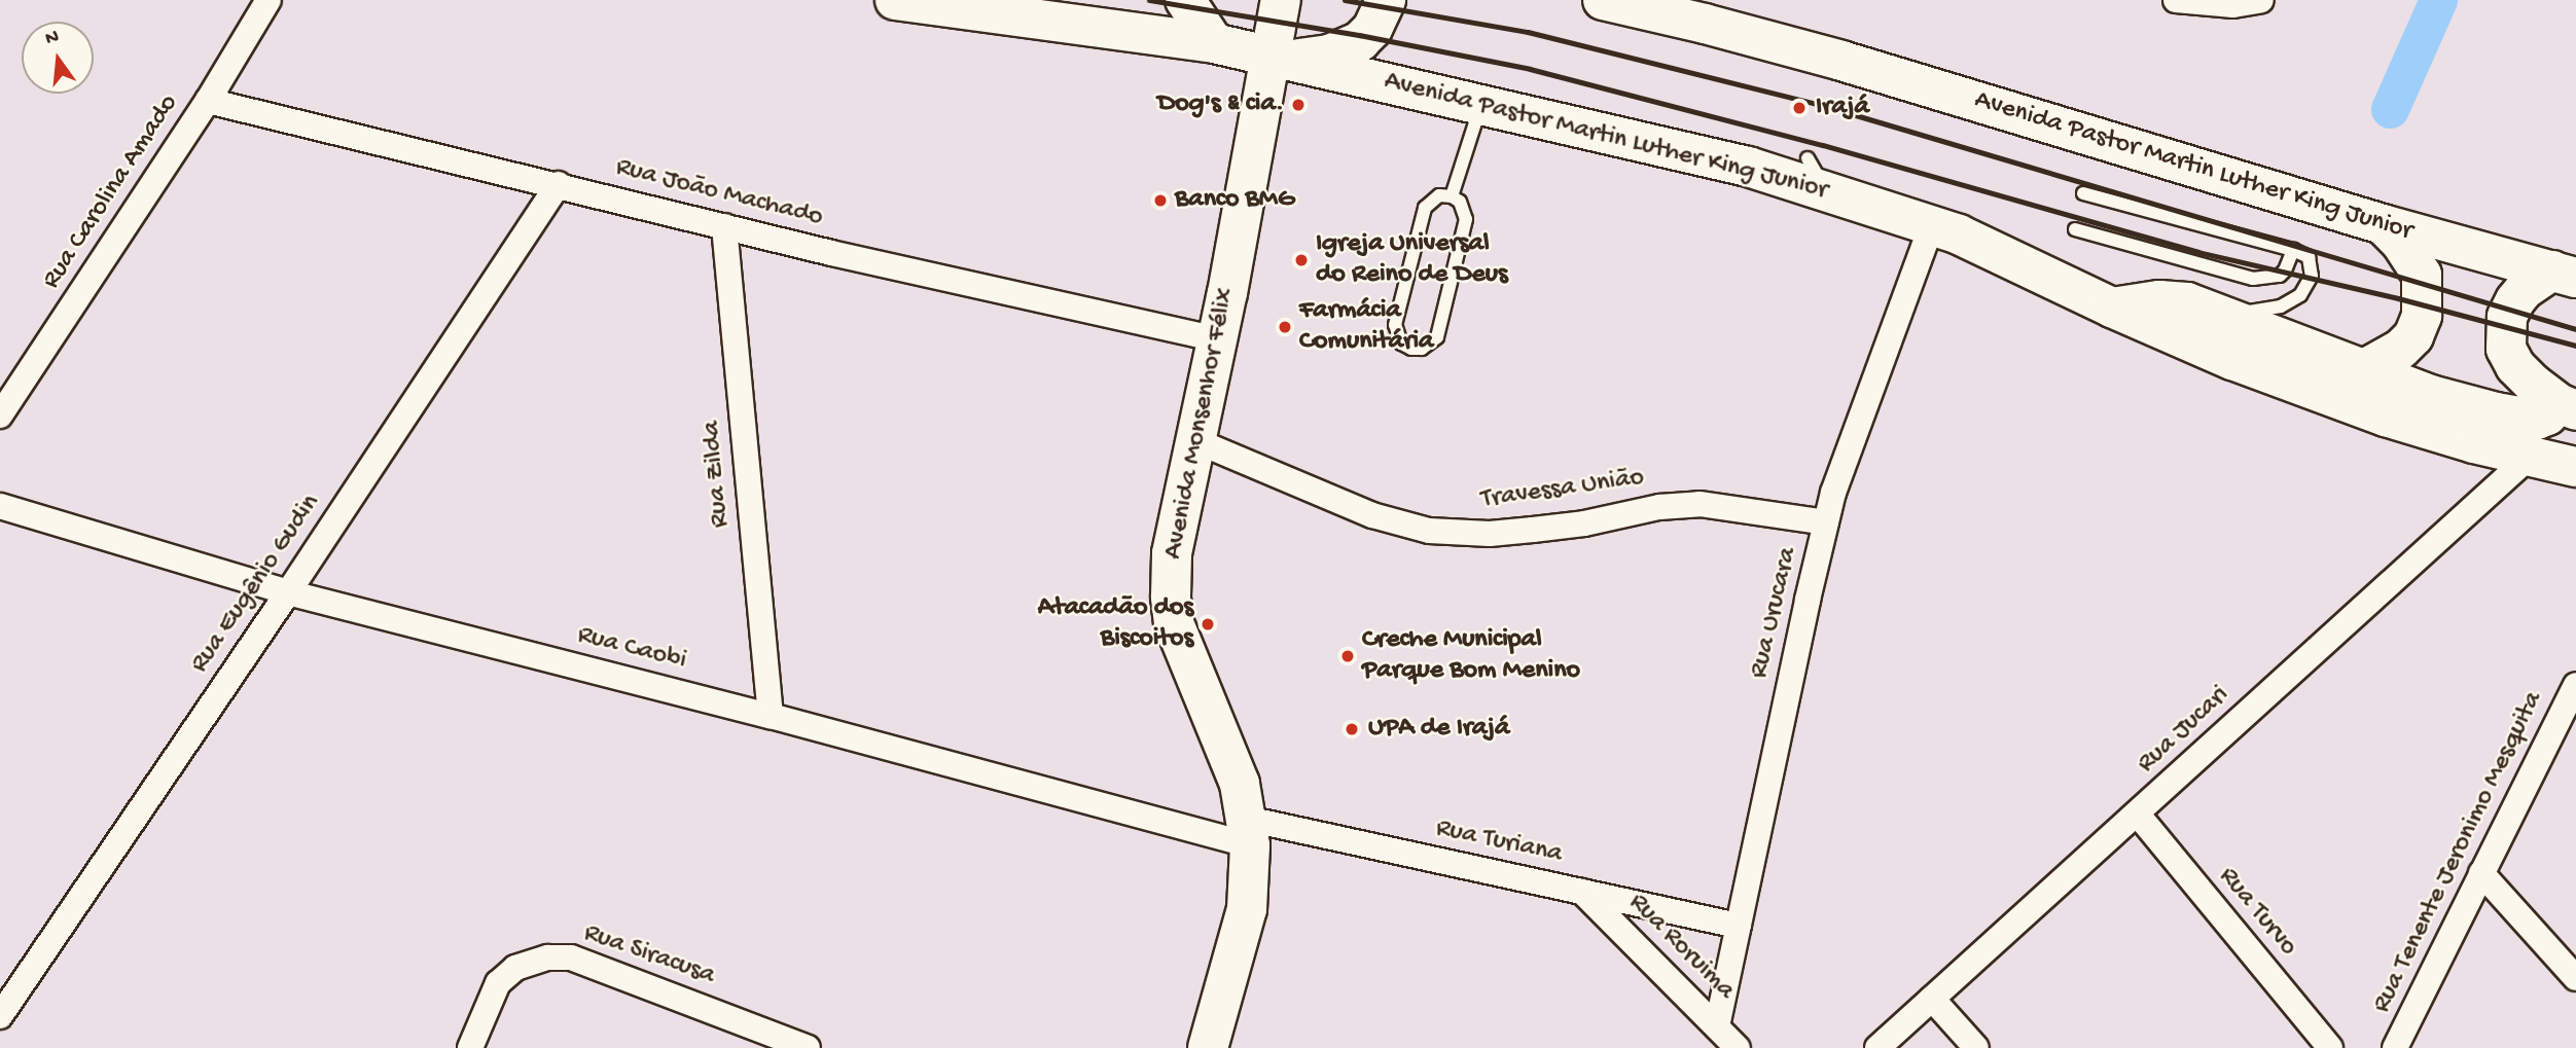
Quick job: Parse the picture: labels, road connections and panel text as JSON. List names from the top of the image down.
{
  "streets": {
    "main road": ["Avenida Pastor Martin Luther King Junior", "Avenida Monsenhor Félix"],
    "street": [
      "Rua Carolina Amado",
      "Rua João Machado",
      "Rua Zilda",
      "Travessa União",
      "Rua Eugênio Gudin",
      "Rua Urucara",
      "Rua Caobi",
      "Rua Jucari",
      "Rua Turiana",
      "Rua Tenente Jeronimo Mesquita",
      "Rua Turvo",
      "Rua Roruima",
      "Rua Siracusa"
    ]
  },
  "crossings": [
    ["Avenida Pastor Martin Luther King Junior", "Avenida Monsenhor Félix"],
    ["Avenida Pastor Martin Luther King Junior", "Rua Urucara"],
    ["Avenida Pastor Martin Luther King Junior", "Rua Jucari"],
    ["Rua Carolina Amado", "Rua João Machado"],
    ["Rua João Machado", "Avenida Monsenhor Félix"],
    ["Rua João Machado", "Rua Zilda"],
    ["Rua João Machado", "Rua Eugênio Gudin"],
    ["Avenida Monsenhor Félix", "Travessa União"],
    ["Avenida Monsenhor Félix", "Rua Caobi"],
    ["Avenida Monsenhor Félix", "Rua Turiana"],
    ["Rua Zilda", "Rua Caobi"],
    ["Travessa União", "Rua Urucara"],
    ["Rua Eugênio Gudin", "Rua Caobi"],
    ["Rua Urucara", "Rua Turiana"],
    ["Rua Urucara", "Rua Roruima"],
    ["Rua Caobi", "Rua Turiana"],
    ["Rua Jucari", "Rua Turvo"],
    ["Rua Turiana", "Rua Roruima"]
  ],
  "places": [
    "Dog's & cia.",
    "Irajá",
    "Banco BMG",
    "Igreja Universal do Reino de Deus",
    "Farmácia Comunitária",
    "Atacadão dos Biscoitos",
    "Creche Municipal Parque Bom Menino",
    "UPA de Irajá"
  ],
  "north": "top"
}
